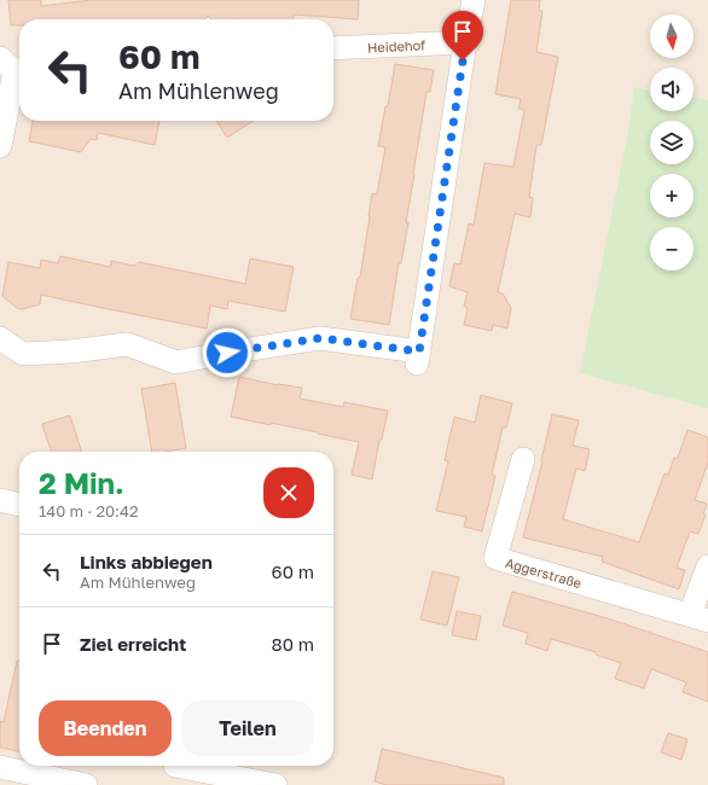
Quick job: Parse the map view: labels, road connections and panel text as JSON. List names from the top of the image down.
{
  "streets": {
    "street": ["Heidehof", "Aggerstraße"]
  },
  "north": "bottom",
  "page": {
    "map_buttons": ["+", "−"],
    "turn": ["60 m", "Am Mühlenweg"],
    "heading": ["2 Min.", "140 m · 20:42"],
    "list": [
      {
        "name": "Links abbiegen",
        "note": "Am Mühlenweg",
        "value": "60 m"
      },
      {
        "name": "Ziel erreicht",
        "value": "80 m"
      }
    ],
    "buttons": ["Beenden", "Teilen"]
  }
}
